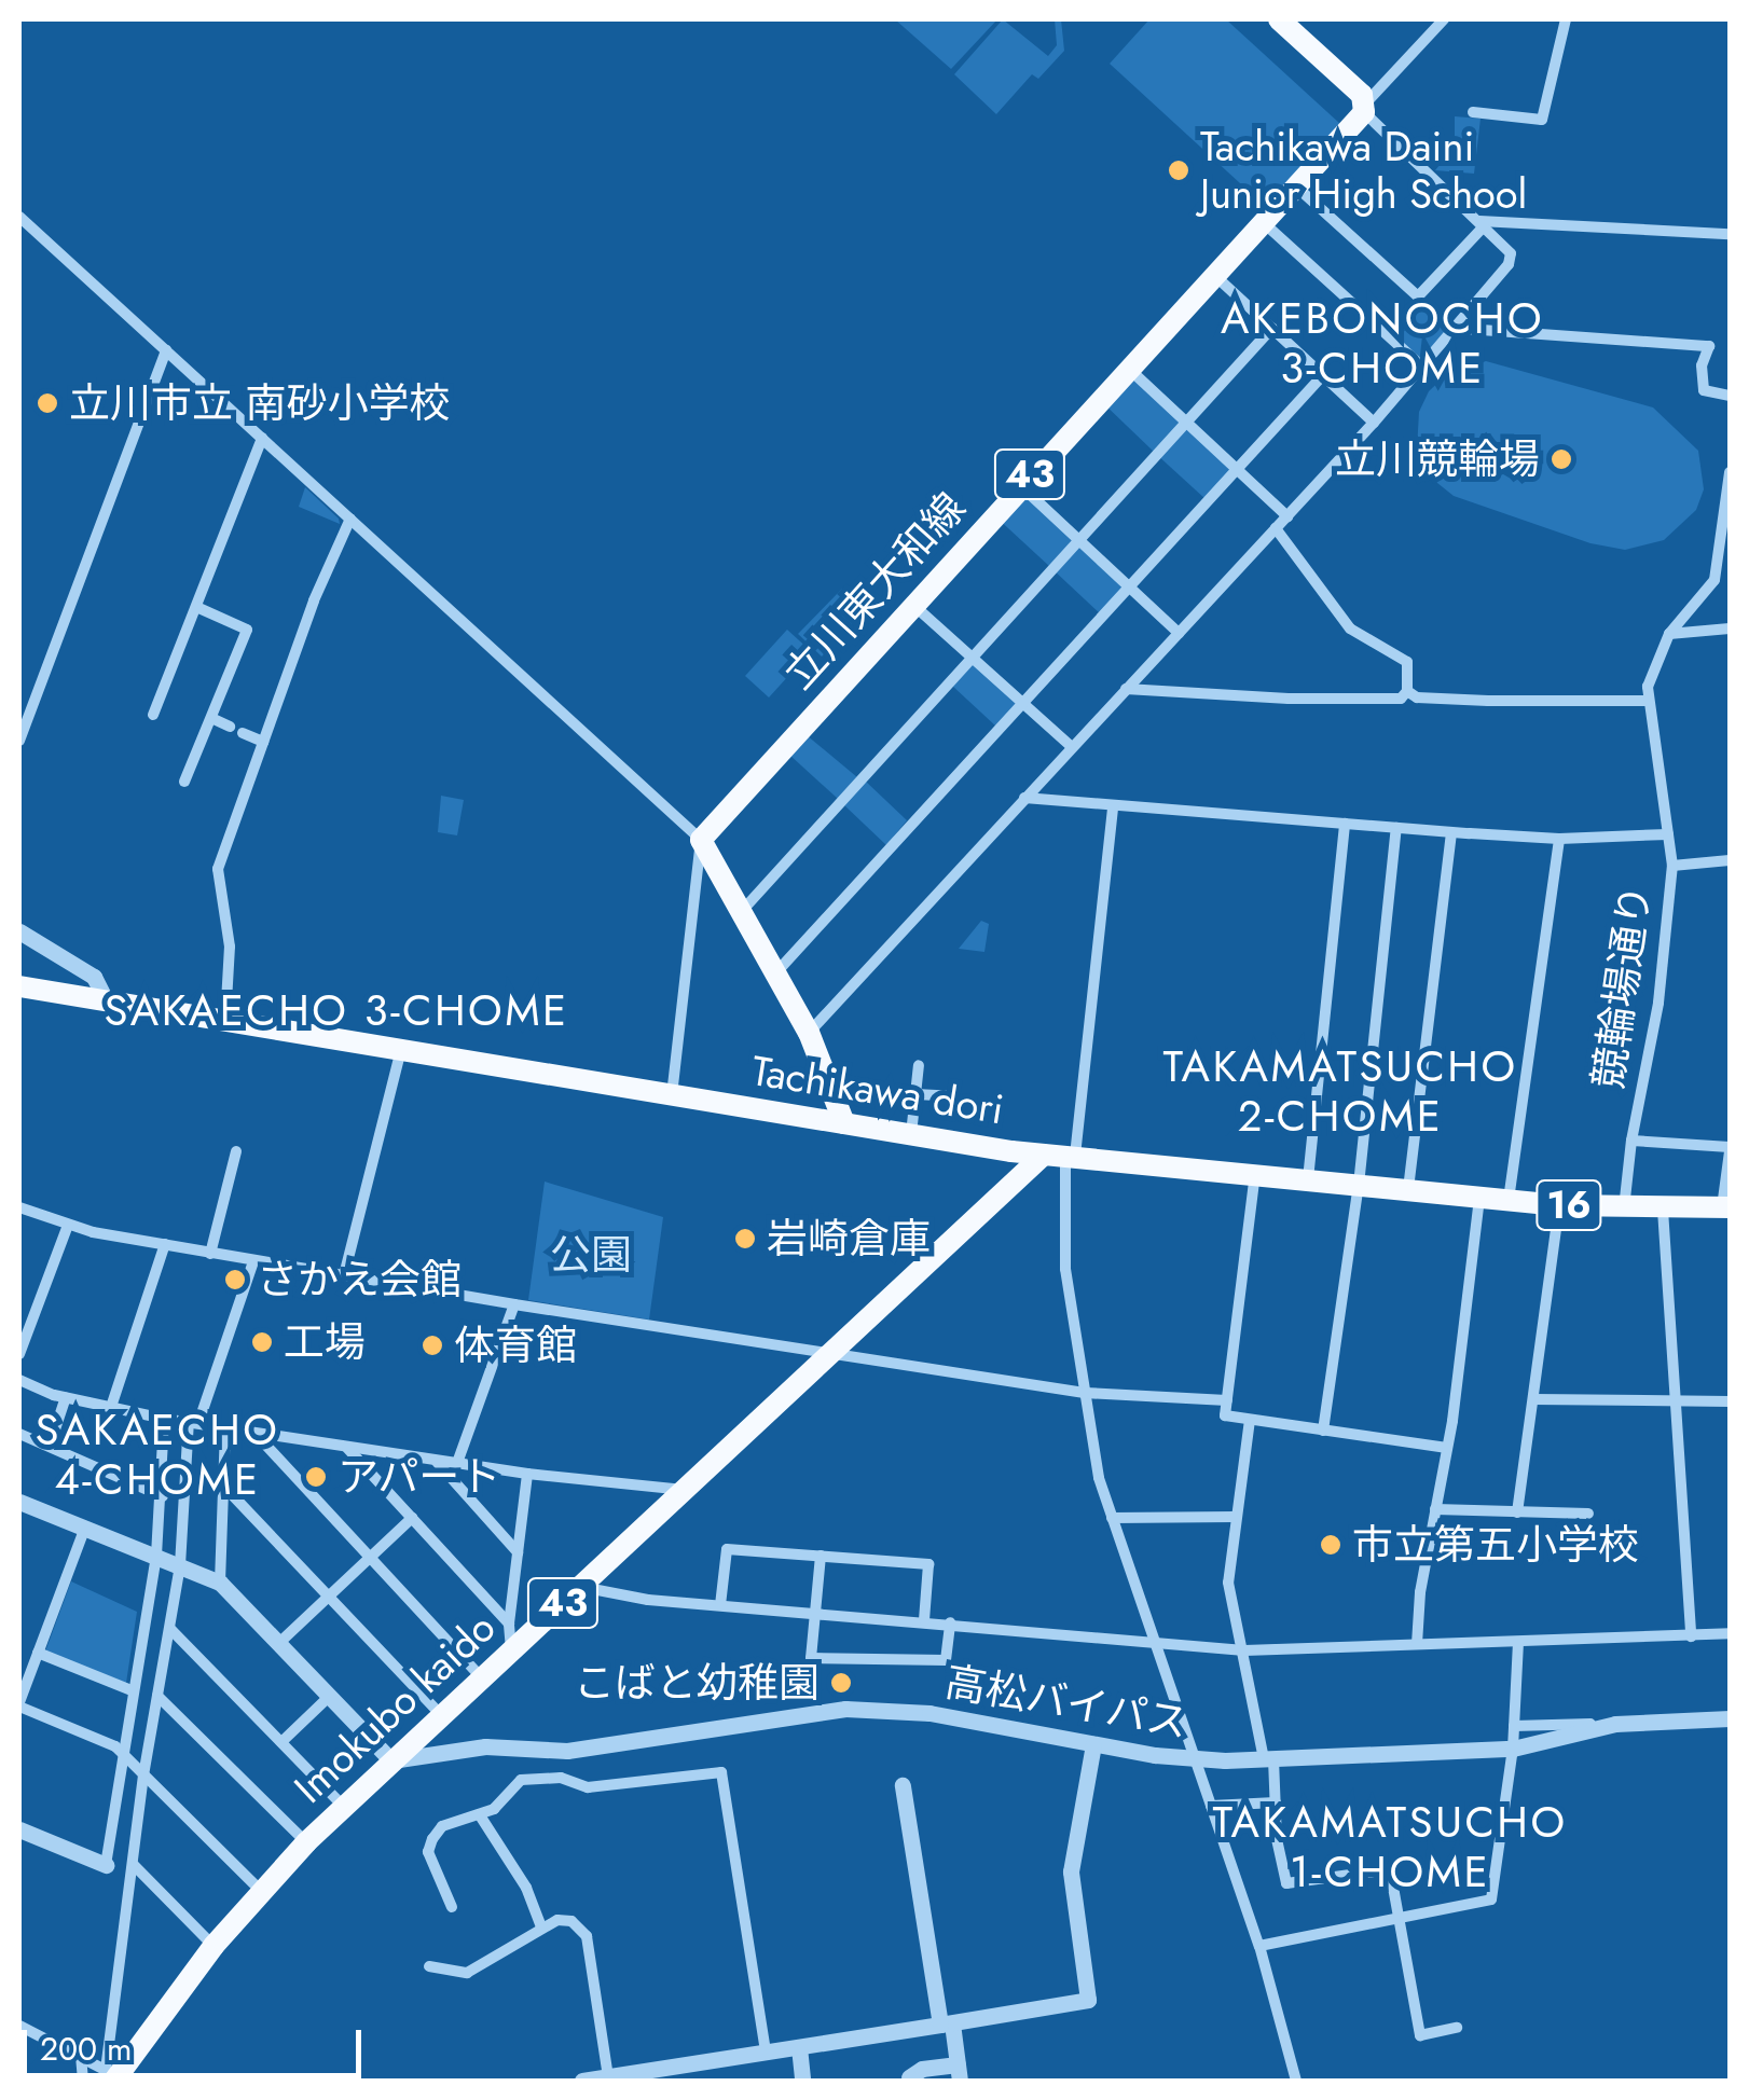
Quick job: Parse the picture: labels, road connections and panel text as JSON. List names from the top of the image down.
{
  "streets": {
    "main road": [
      "43",
      "立川東大和線",
      "Tachikawa dori",
      "16",
      "Imokubo kaido"
    ],
    "street": ["競輪場通り", "高松バイパス"]
  },
  "crossings": [
    ["競輪場通り", "Tachikawa dori"],
    ["Tachikawa dori", "Imokubo kaido"],
    ["高松バイパス", "Imokubo kaido"]
  ],
  "districts": [
    "AKEBONOCHO 3-CHOME",
    "SAKAECHO 3-CHOME",
    "TAKAMATSUCHO 2-CHOME",
    "SAKAECHO 4-CHOME",
    "TAKAMATSUCHO 1-CHOME"
  ],
  "parks": ["公園"],
  "places": [
    "Tachikawa Daini Junior High School",
    "立川市立 南砂小学校",
    "立川競輪場",
    "岩崎倉庫",
    "さかえ会館",
    "工場",
    "体育館",
    "アパート",
    "市立第五小学校",
    "こばと幼稚園"
  ],
  "scale_bar": "200 m"
}
